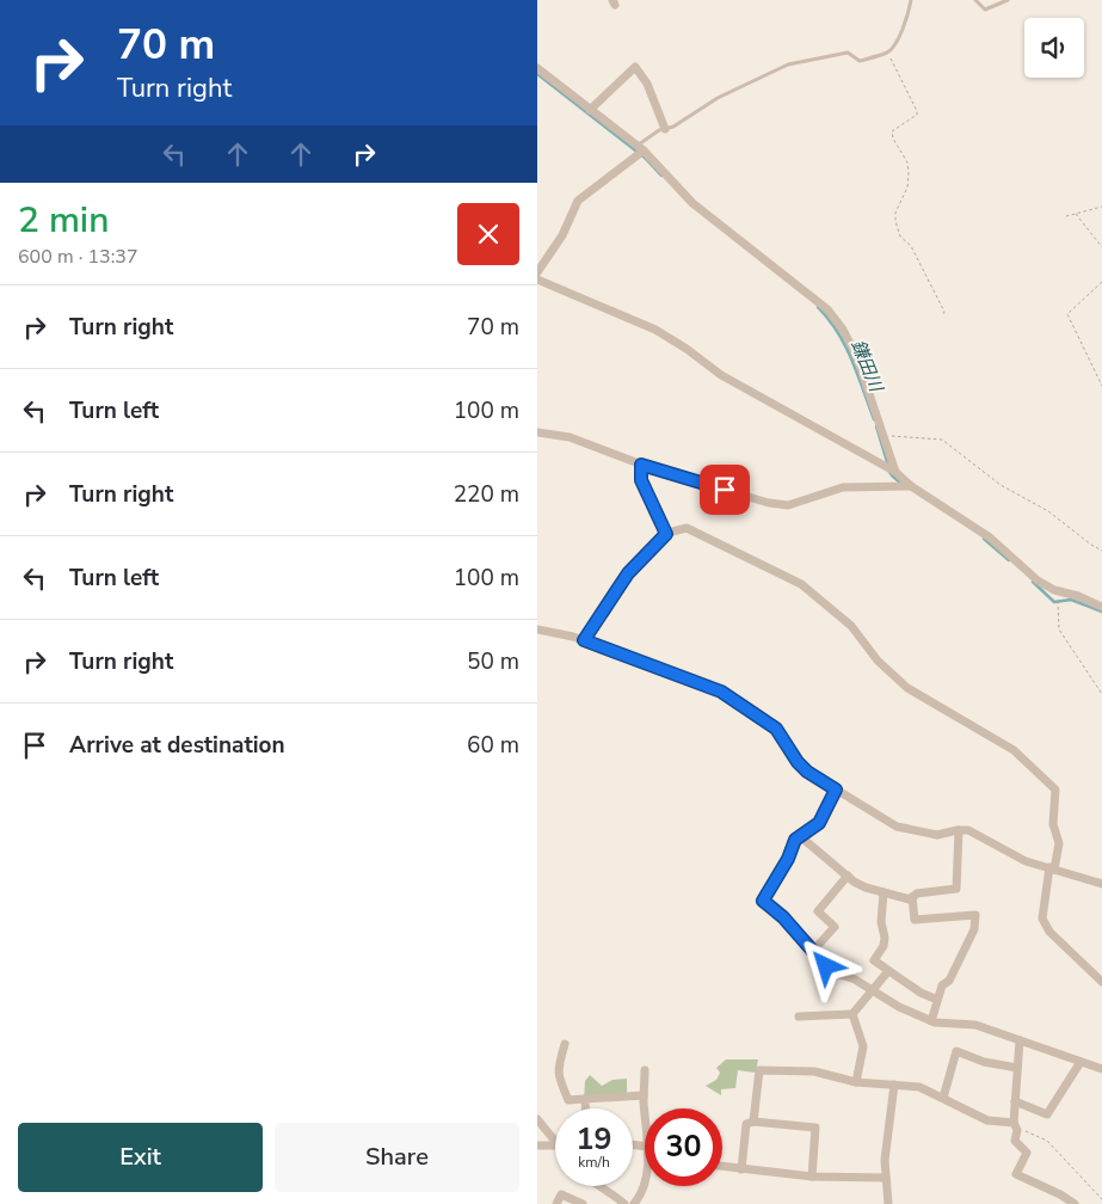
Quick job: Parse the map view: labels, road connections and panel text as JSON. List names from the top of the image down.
{
  "water": ["鎌田川"],
  "page": {
    "turn": ["70 m", "Turn right"],
    "heading": ["2 min", "600 m · 13:37"],
    "list": [
      {
        "name": "Turn right",
        "value": "70 m"
      },
      {
        "name": "Turn left",
        "value": "100 m"
      },
      {
        "name": "Turn right",
        "value": "220 m"
      },
      {
        "name": "Turn left",
        "value": "100 m"
      },
      {
        "name": "Turn right",
        "value": "50 m"
      },
      {
        "name": "Arrive at destination",
        "value": "60 m"
      }
    ],
    "speed": "19 km/h",
    "limit": "30",
    "buttons": ["Exit", "Share"]
  }
}
